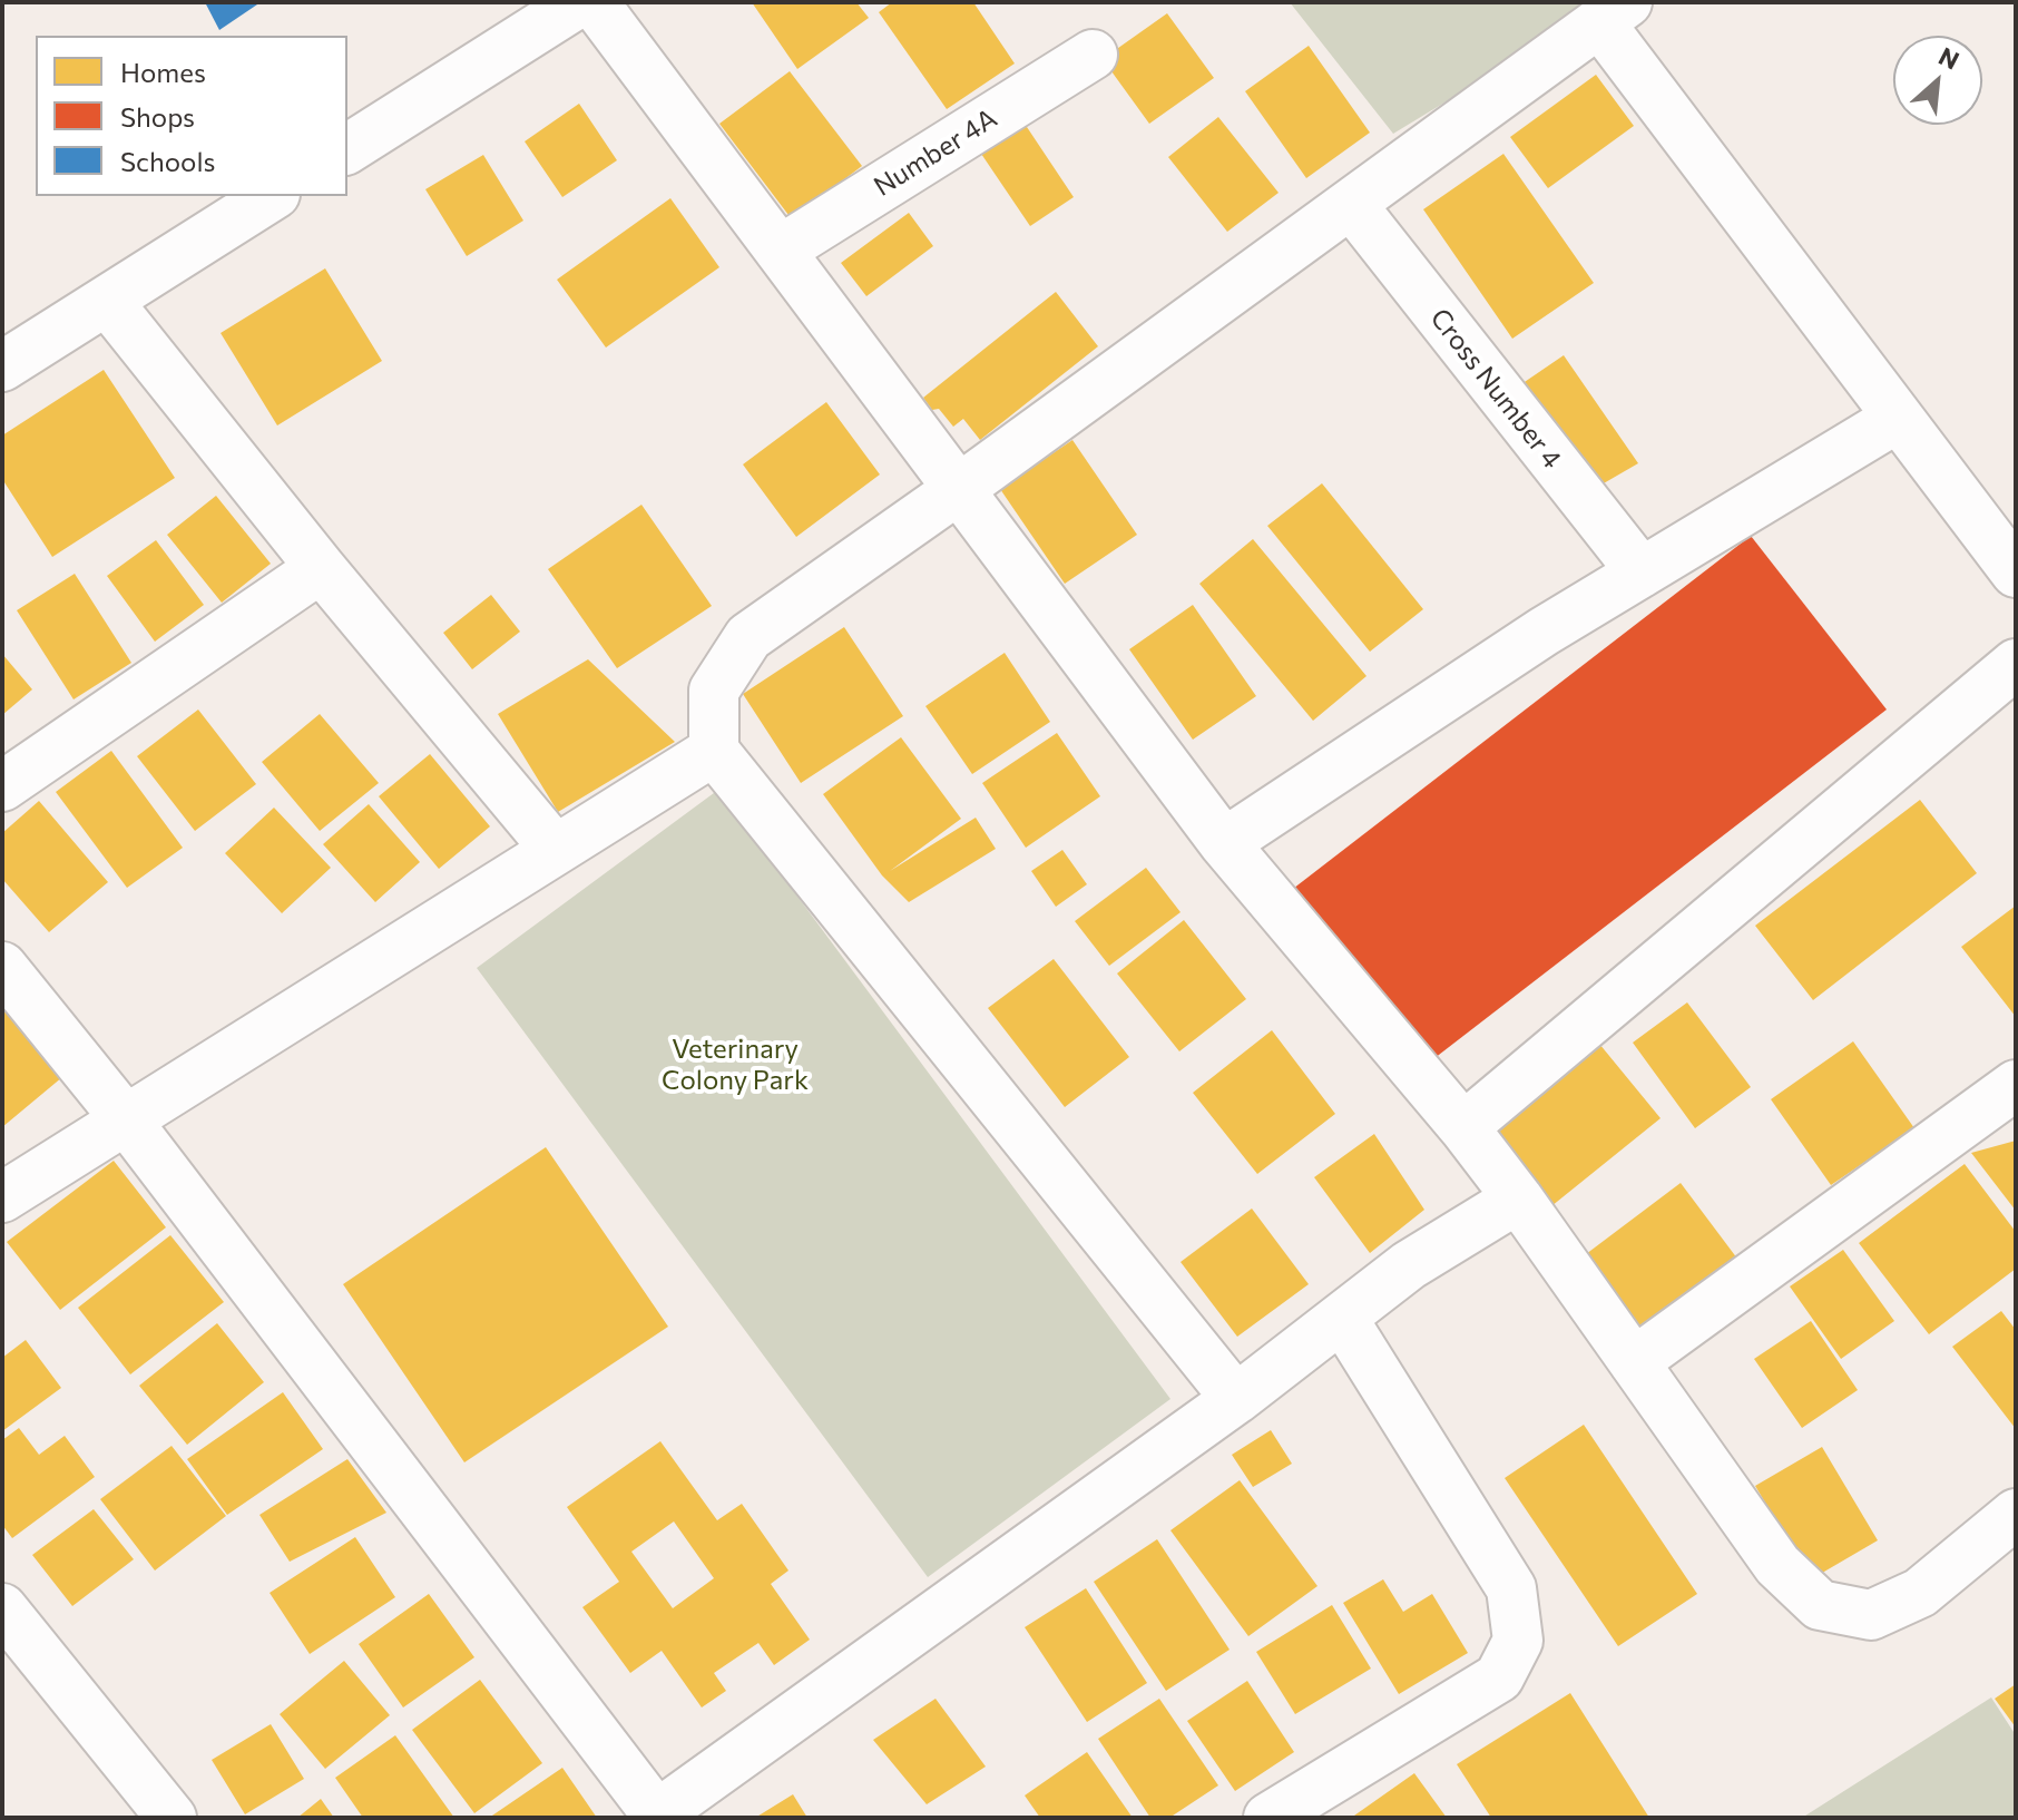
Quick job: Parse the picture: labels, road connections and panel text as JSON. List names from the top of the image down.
{
  "streets": {
    "street": ["Number 4A", "Cross Number 4"]
  },
  "parks": ["Veterinary Colony Park"],
  "legend": ["Homes", "Shops", "Schools"],
  "north": "top right"
}
